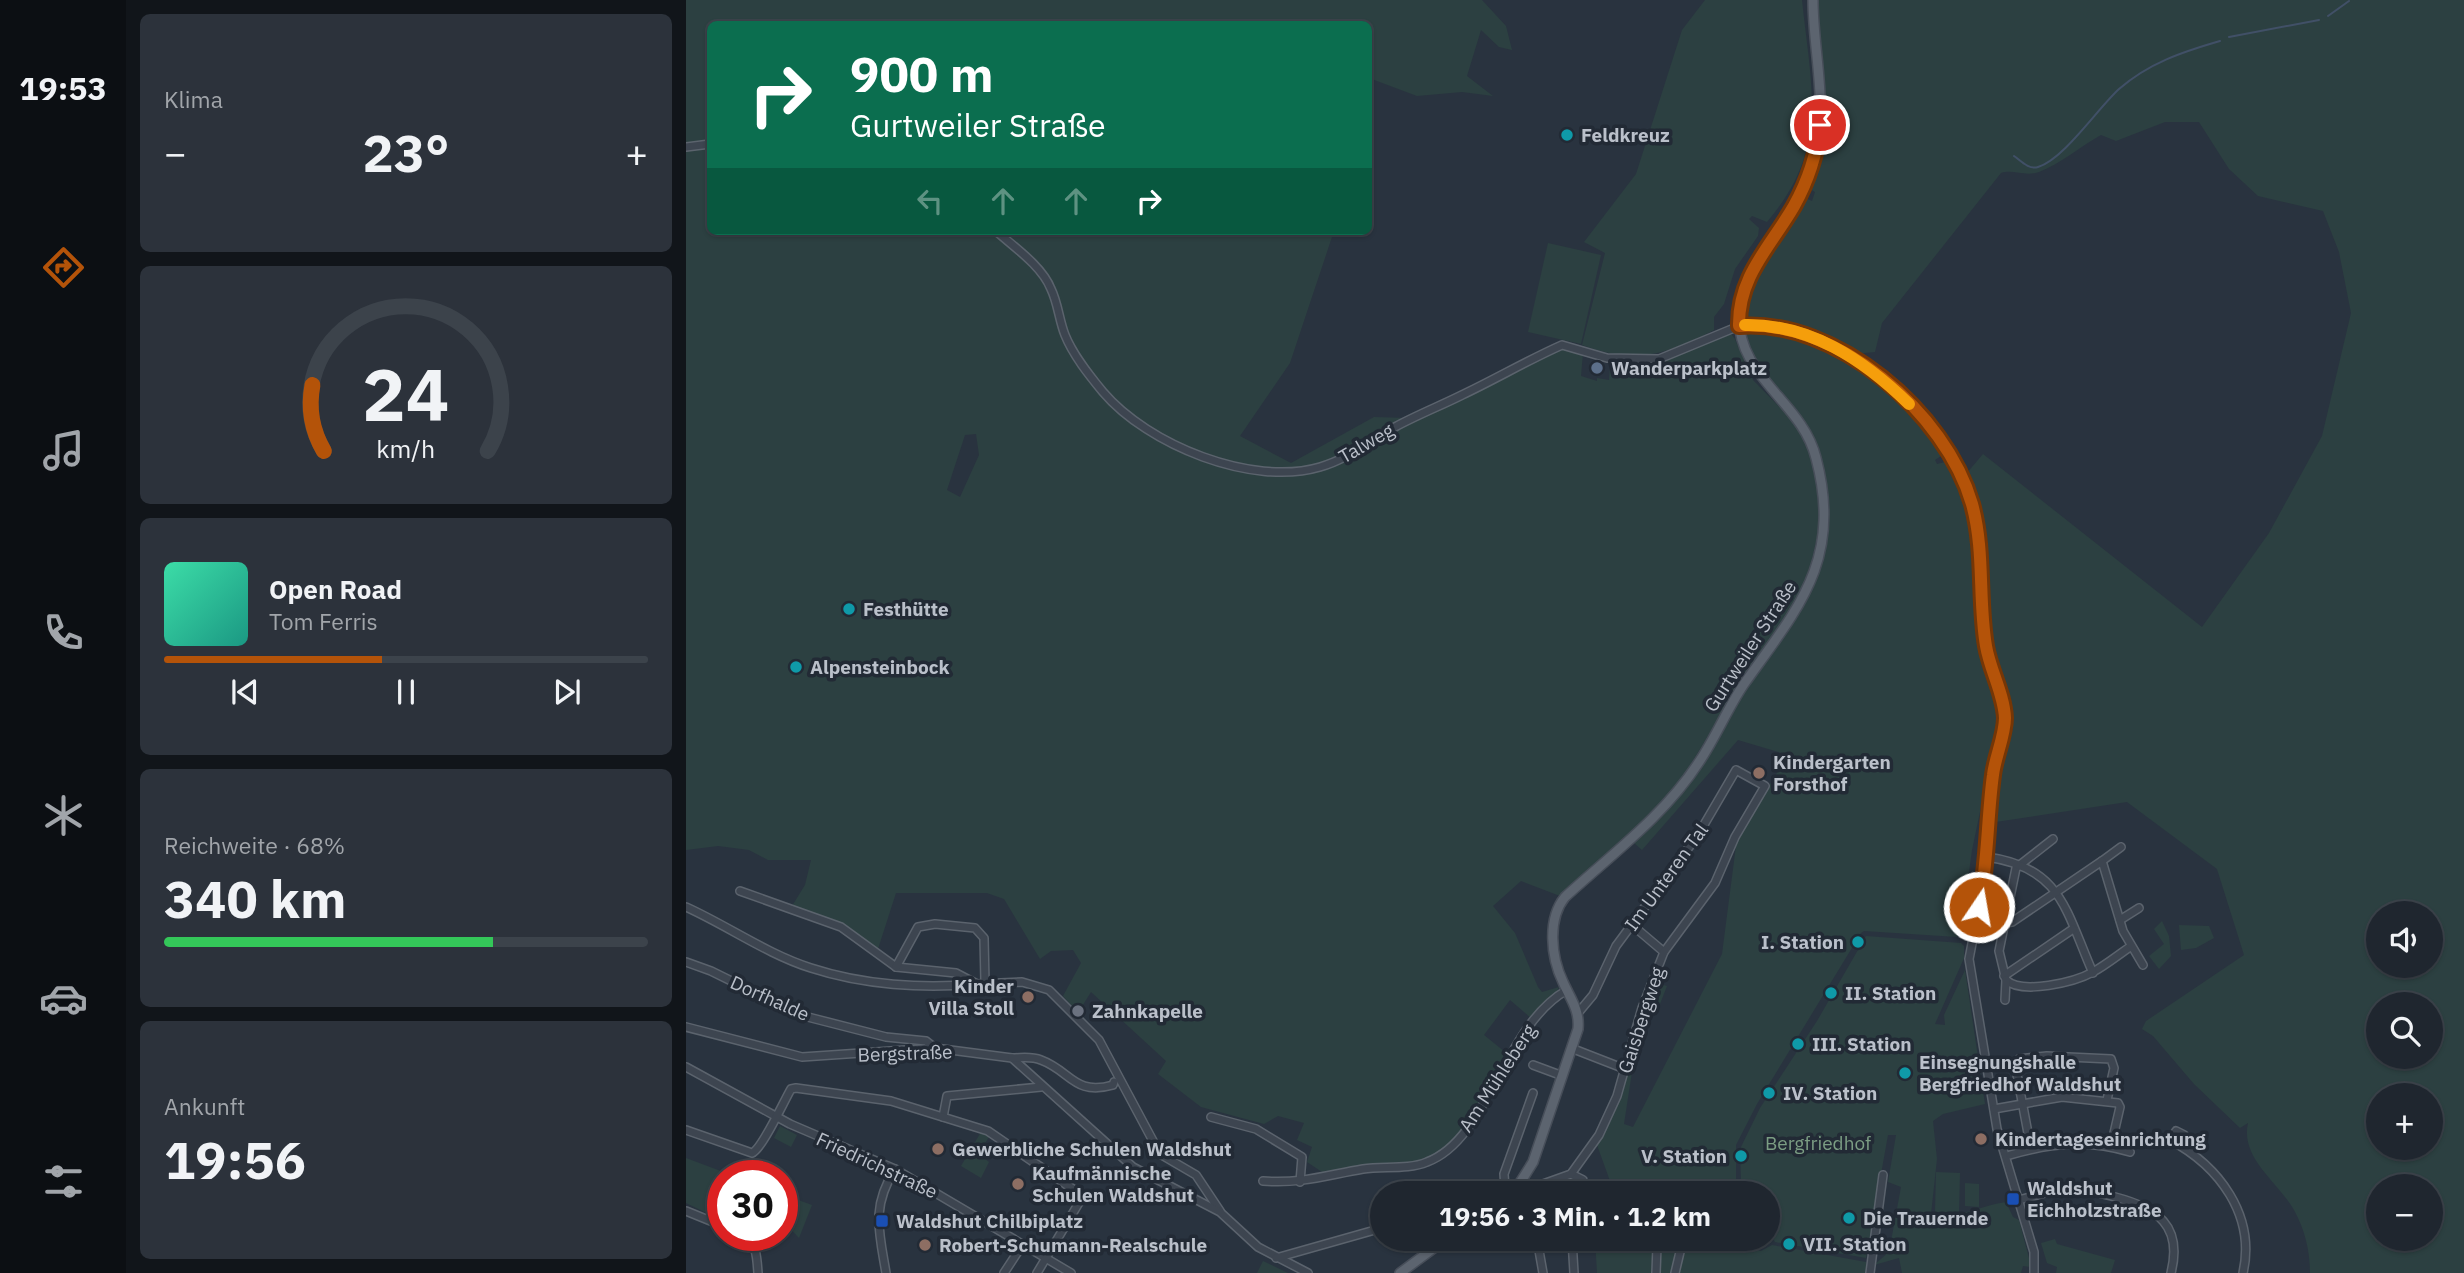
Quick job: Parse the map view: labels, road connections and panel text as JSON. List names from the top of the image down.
{
  "streets": {
    "main road": ["Gurtweiler Straße"],
    "street": [
      "Talweg",
      "Im Unteren Tal",
      "Dorfhalde",
      "Gaisbergweg",
      "Bergstraße",
      "Am Mühleberg",
      "Friedrichstraße"
    ]
  },
  "crossings": [
    ["Talweg", "Gurtweiler Straße"],
    ["Gurtweiler Straße", "Im Unteren Tal"],
    ["Gurtweiler Straße", "Am Mühleberg"],
    ["Im Unteren Tal", "Gaisbergweg"],
    ["Dorfhalde", "Bergstraße"]
  ],
  "parks": ["Bergfriedhof"],
  "places": {
    "other": [
      "Feldkreuz",
      "Wanderparkplatz",
      "Festhütte",
      "Alpensteinbock",
      "Kindergarten Forsthof",
      "I. Station",
      "II. Station",
      "Kinder Villa Stoll",
      "Zahnkapelle",
      "III. Station",
      "Einsegnungshalle Bergfriedhof Waldshut",
      "IV. Station",
      "Kindertageseinrichtung",
      "Gewerbliche Schulen Waldshut",
      "V. Station",
      "Kaufmännische Schulen Waldshut",
      "Die Trauernde",
      "VII. Station",
      "Robert-Schumann-Realschule"
    ],
    "transit": ["Waldshut Eichholzstraße", "Waldshut Chilbiplatz"]
  },
  "page": {
    "tabs": "19:53",
    "tile": [
      "Klima",
      ["Reichweite · 68%", "340 km"],
      ["Ankunft", "19:56"]
    ],
    "turn": ["900 m", "Gurtweiler Straße"],
    "heat": ["−", "23°", "+"],
    "song": ["Open Road", "Tom Ferris"],
    "map_buttons": ["+", "−"],
    "limit": "30",
    "trip": "19:56 · 3 Min. · 1.2 km",
    "gauge": ["24", "km/h"]
  }
}
